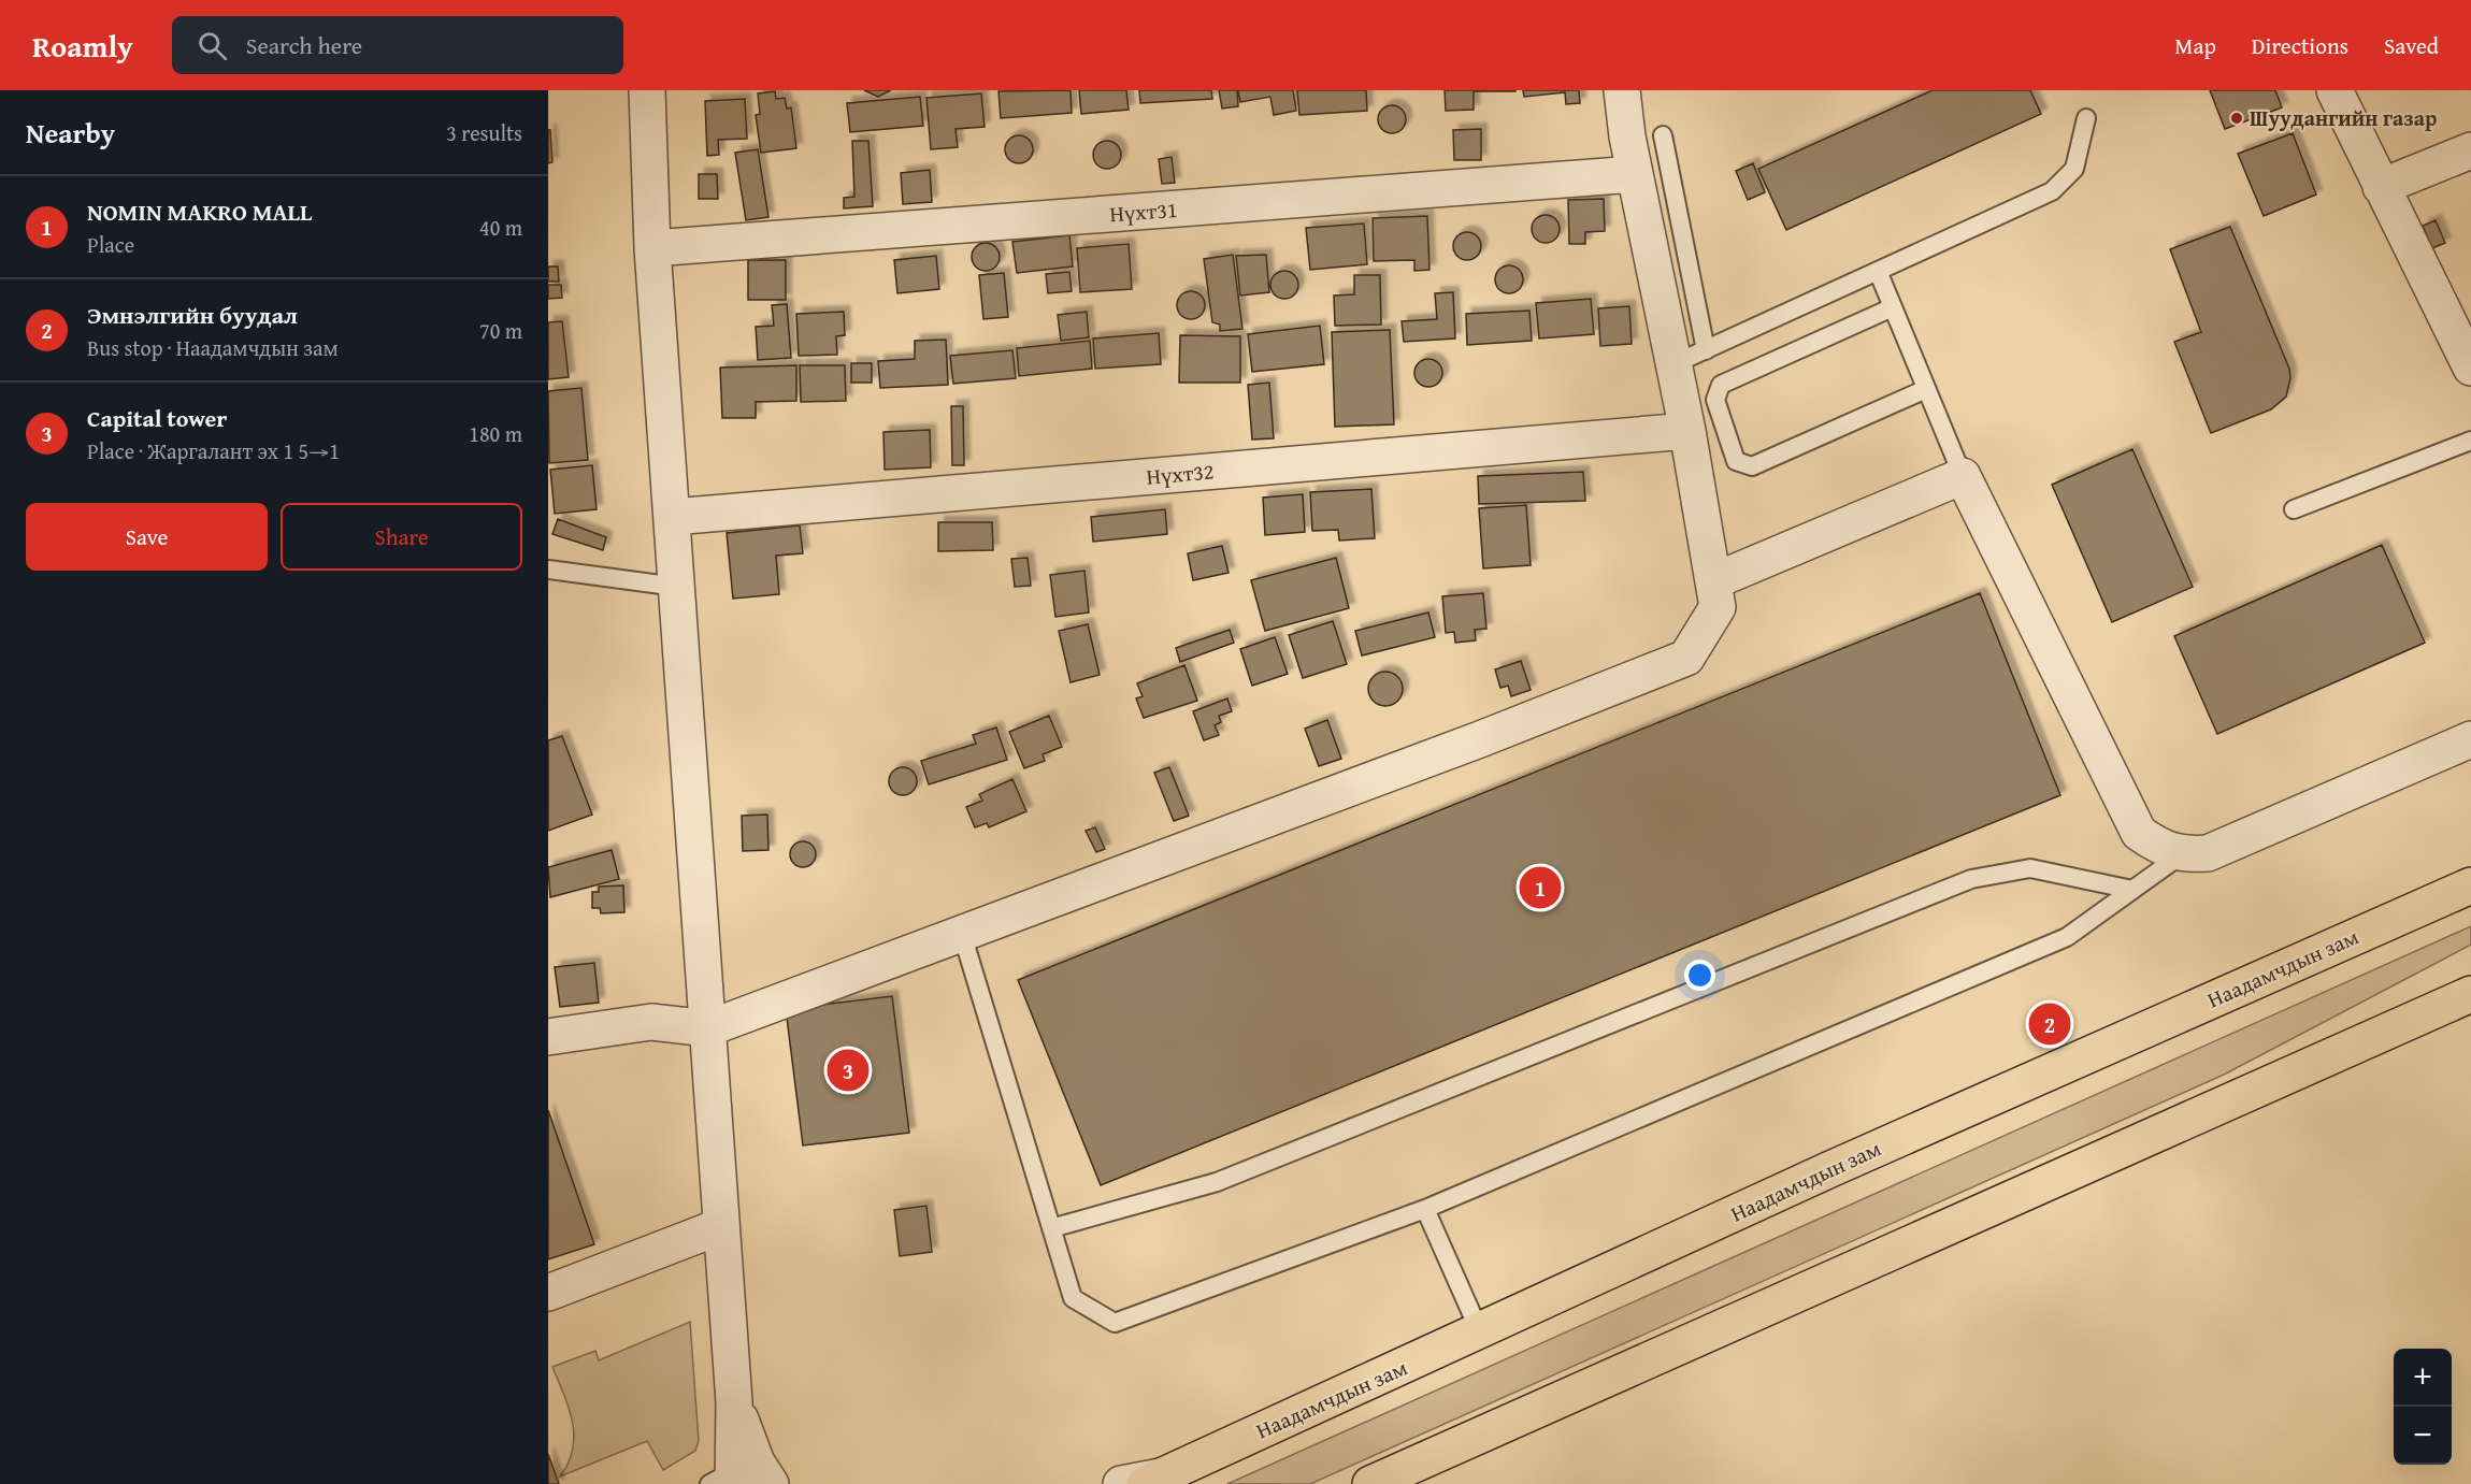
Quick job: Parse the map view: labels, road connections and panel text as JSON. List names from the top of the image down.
{
  "streets": {
    "highway": ["Наадамчдын зам"],
    "street": ["Нүхт31", "Нүхт32"]
  },
  "places": ["Шуудангийн газар"],
  "page": {
    "header": "Roamly",
    "search": "Search here",
    "nav": ["Map", "Directions", "Saved"],
    "heading": ["Nearby", "3 results"],
    "list": [
      {
        "mark": "1",
        "name": "NOMIN MAKRO MALL",
        "note": "Place",
        "value": "40 m"
      },
      {
        "mark": "2",
        "name": "Эмнэлгийн буудал",
        "note": "Bus stop · Наадамчдын зам",
        "value": "70 m"
      },
      {
        "mark": "3",
        "name": "Capital tower",
        "note": "Place · Жаргалант эх 1 5→1",
        "value": "180 m"
      }
    ],
    "buttons": ["Save", "Share"],
    "pins": ["1", "2", "3"],
    "map_buttons": ["+", "−"]
  }
}
